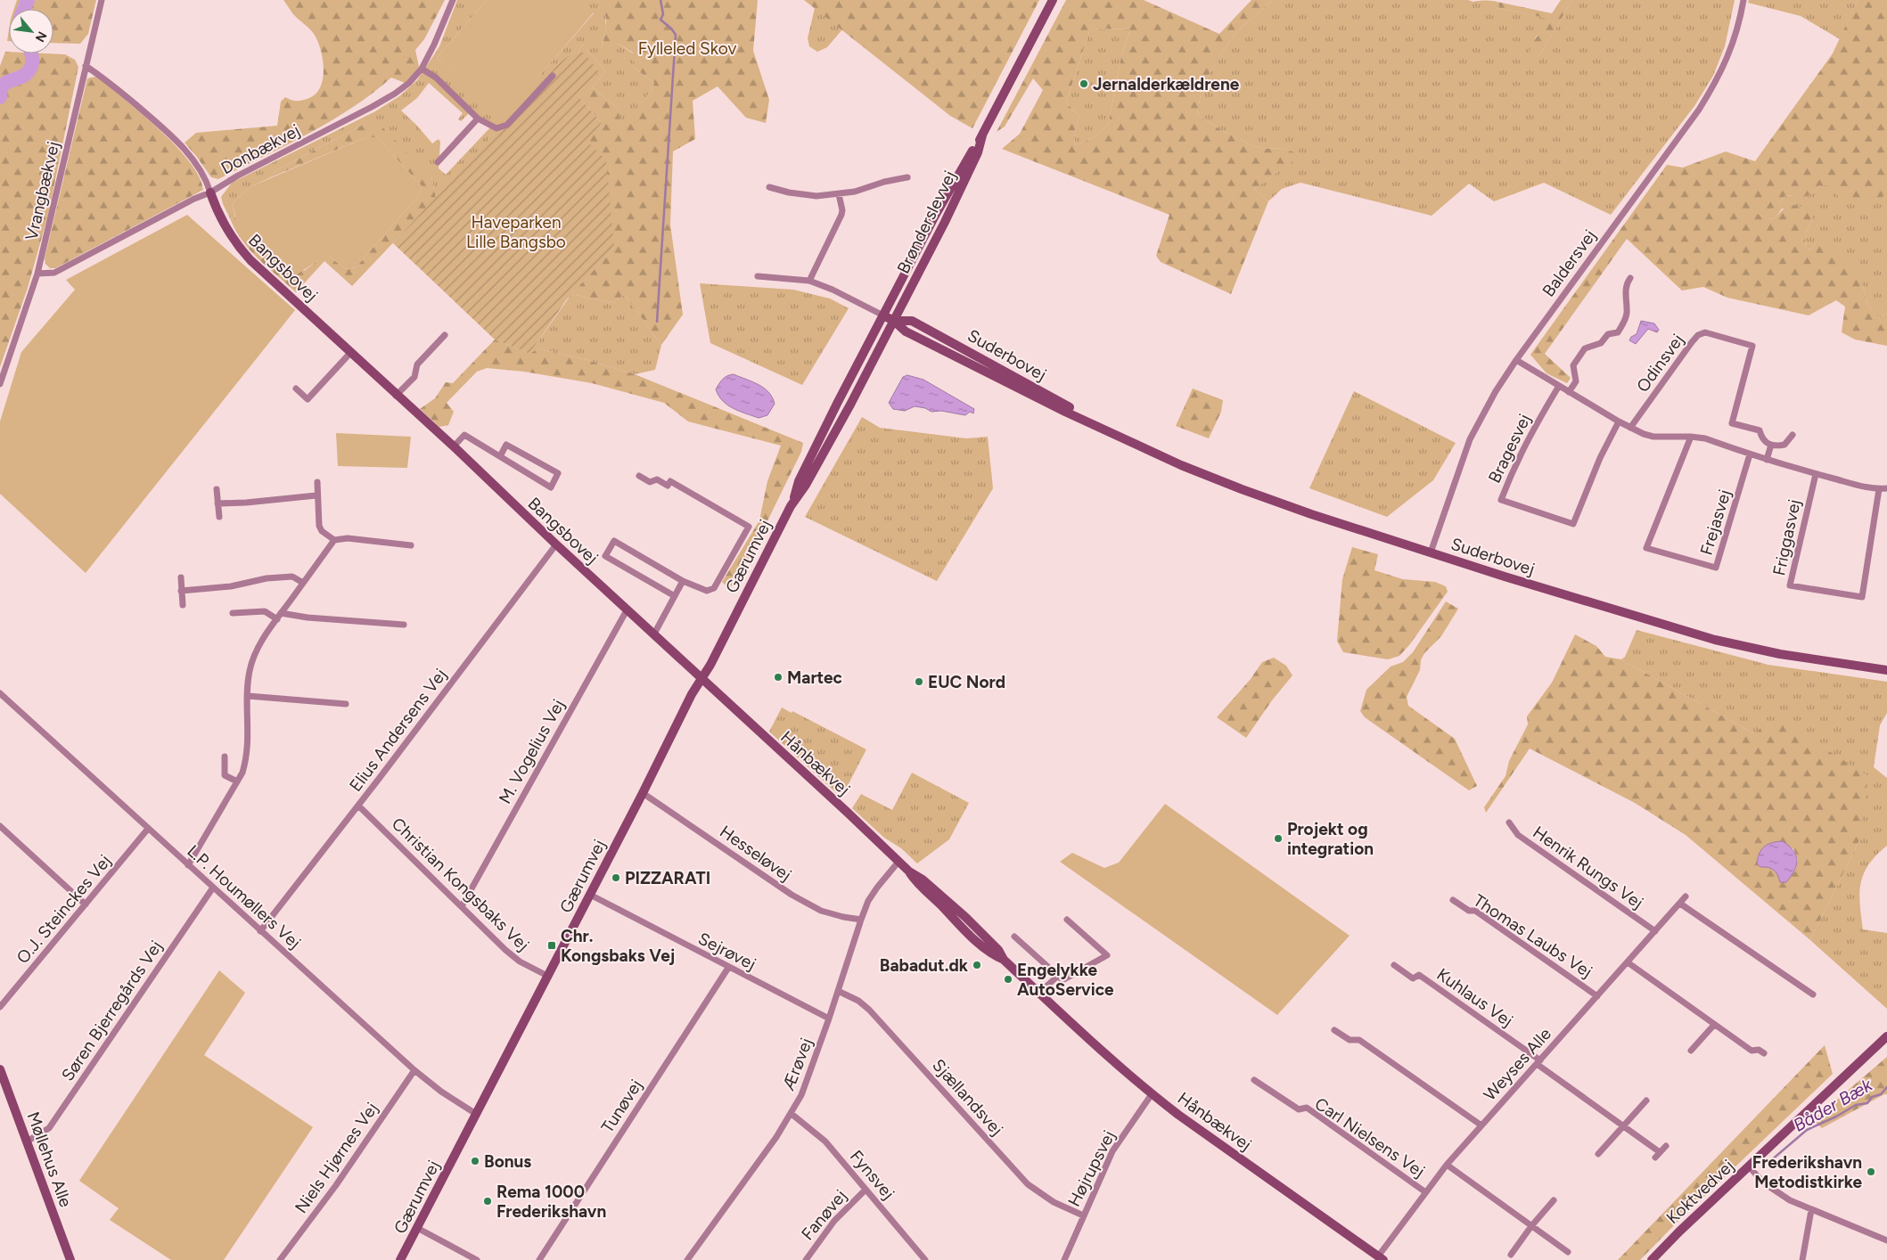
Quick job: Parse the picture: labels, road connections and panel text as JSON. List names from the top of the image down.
{
  "streets": {
    "street": [
      "Donbækvej",
      "Vrangbækvej",
      "Brønderslevvej",
      "Baldersvej",
      "Bangsbovej",
      "Suderbovej",
      "Odinsvej",
      "Bragesvej",
      "Frejasvej",
      "Friggasvej",
      "Gærumvej",
      "Elius Andersens Vej",
      "M. Vogelius Vej",
      "Hånbækvej",
      "Hesseløvej",
      "Henrik Rungs Vej",
      "Christian Kongsbaks Vej",
      "L.P. Houmøllers Vej",
      "O.J. Steinckes Vej",
      "Thomas Laubs Vej",
      "Sejrøvej",
      "Kuhlaus Vej",
      "Søren Bjerregårds Vej",
      "Ærøvej",
      "Weyses Alle",
      "Sjællandsvej",
      "Tunøvej",
      "Carl Nielsens Vej",
      "Niels Hjørnes Vej",
      "Møllehus Alle",
      "Højrupsvej",
      "Fynsvej",
      "Koktvedvej",
      "Fanøvej"
    ]
  },
  "crossings": [
    ["Donbækvej", "Vrangbækvej"],
    ["Donbækvej", "Bangsbovej"],
    ["Brønderslevvej", "Suderbovej"],
    ["Brønderslevvej", "Gærumvej"],
    ["Baldersvej", "Suderbovej"],
    ["Bangsbovej", "Gærumvej"],
    ["Bangsbovej", "Elius Andersens Vej"],
    ["Bangsbovej", "M. Vogelius Vej"],
    ["Bangsbovej", "Hånbækvej"],
    ["Suderbovej", "Gærumvej"],
    ["Gærumvej", "Hånbækvej"],
    ["Gærumvej", "Hesseløvej"],
    ["Gærumvej", "Christian Kongsbaks Vej"],
    ["Gærumvej", "L.P. Houmøllers Vej"],
    ["Gærumvej", "Sejrøvej"],
    ["Elius Andersens Vej", "Christian Kongsbaks Vej"],
    ["Elius Andersens Vej", "L.P. Houmøllers Vej"],
    ["M. Vogelius Vej", "Christian Kongsbaks Vej"],
    ["Hånbækvej", "Ærøvej"],
    ["Hånbækvej", "Weyses Alle"],
    ["Hånbækvej", "Højrupsvej"],
    ["Hesseløvej", "Ærøvej"],
    ["Henrik Rungs Vej", "Weyses Alle"],
    ["L.P. Houmøllers Vej", "O.J. Steinckes Vej"],
    ["L.P. Houmøllers Vej", "Søren Bjerregårds Vej"],
    ["L.P. Houmøllers Vej", "Niels Hjørnes Vej"],
    ["Thomas Laubs Vej", "Weyses Alle"],
    ["Sejrøvej", "Ærøvej"],
    ["Sejrøvej", "Tunøvej"],
    ["Kuhlaus Vej", "Weyses Alle"],
    ["Søren Bjerregårds Vej", "Møllehus Alle"],
    ["Ærøvej", "Sjællandsvej"],
    ["Ærøvej", "Fynsvej"],
    ["Weyses Alle", "Carl Nielsens Vej"],
    ["Sjællandsvej", "Højrupsvej"],
    ["Fynsvej", "Fanøvej"]
  ],
  "water": ["Båder Bæk"],
  "parks": ["Fylleled Skov", "Haveparken Lille Bangsbo"],
  "places": {
    "other": [
      "Jernalderkældrene",
      "Martec",
      "EUC Nord",
      "Projekt og integration",
      "PIZZARATI",
      "Babadut.dk",
      "Engelykke AutoService",
      "Bonus",
      "Frederikshavn Metodistkirke",
      "Rema 1000 Frederikshavn"
    ],
    "transit": ["Chr. Kongsbaks Vej"]
  },
  "north": "bottom right"
}
